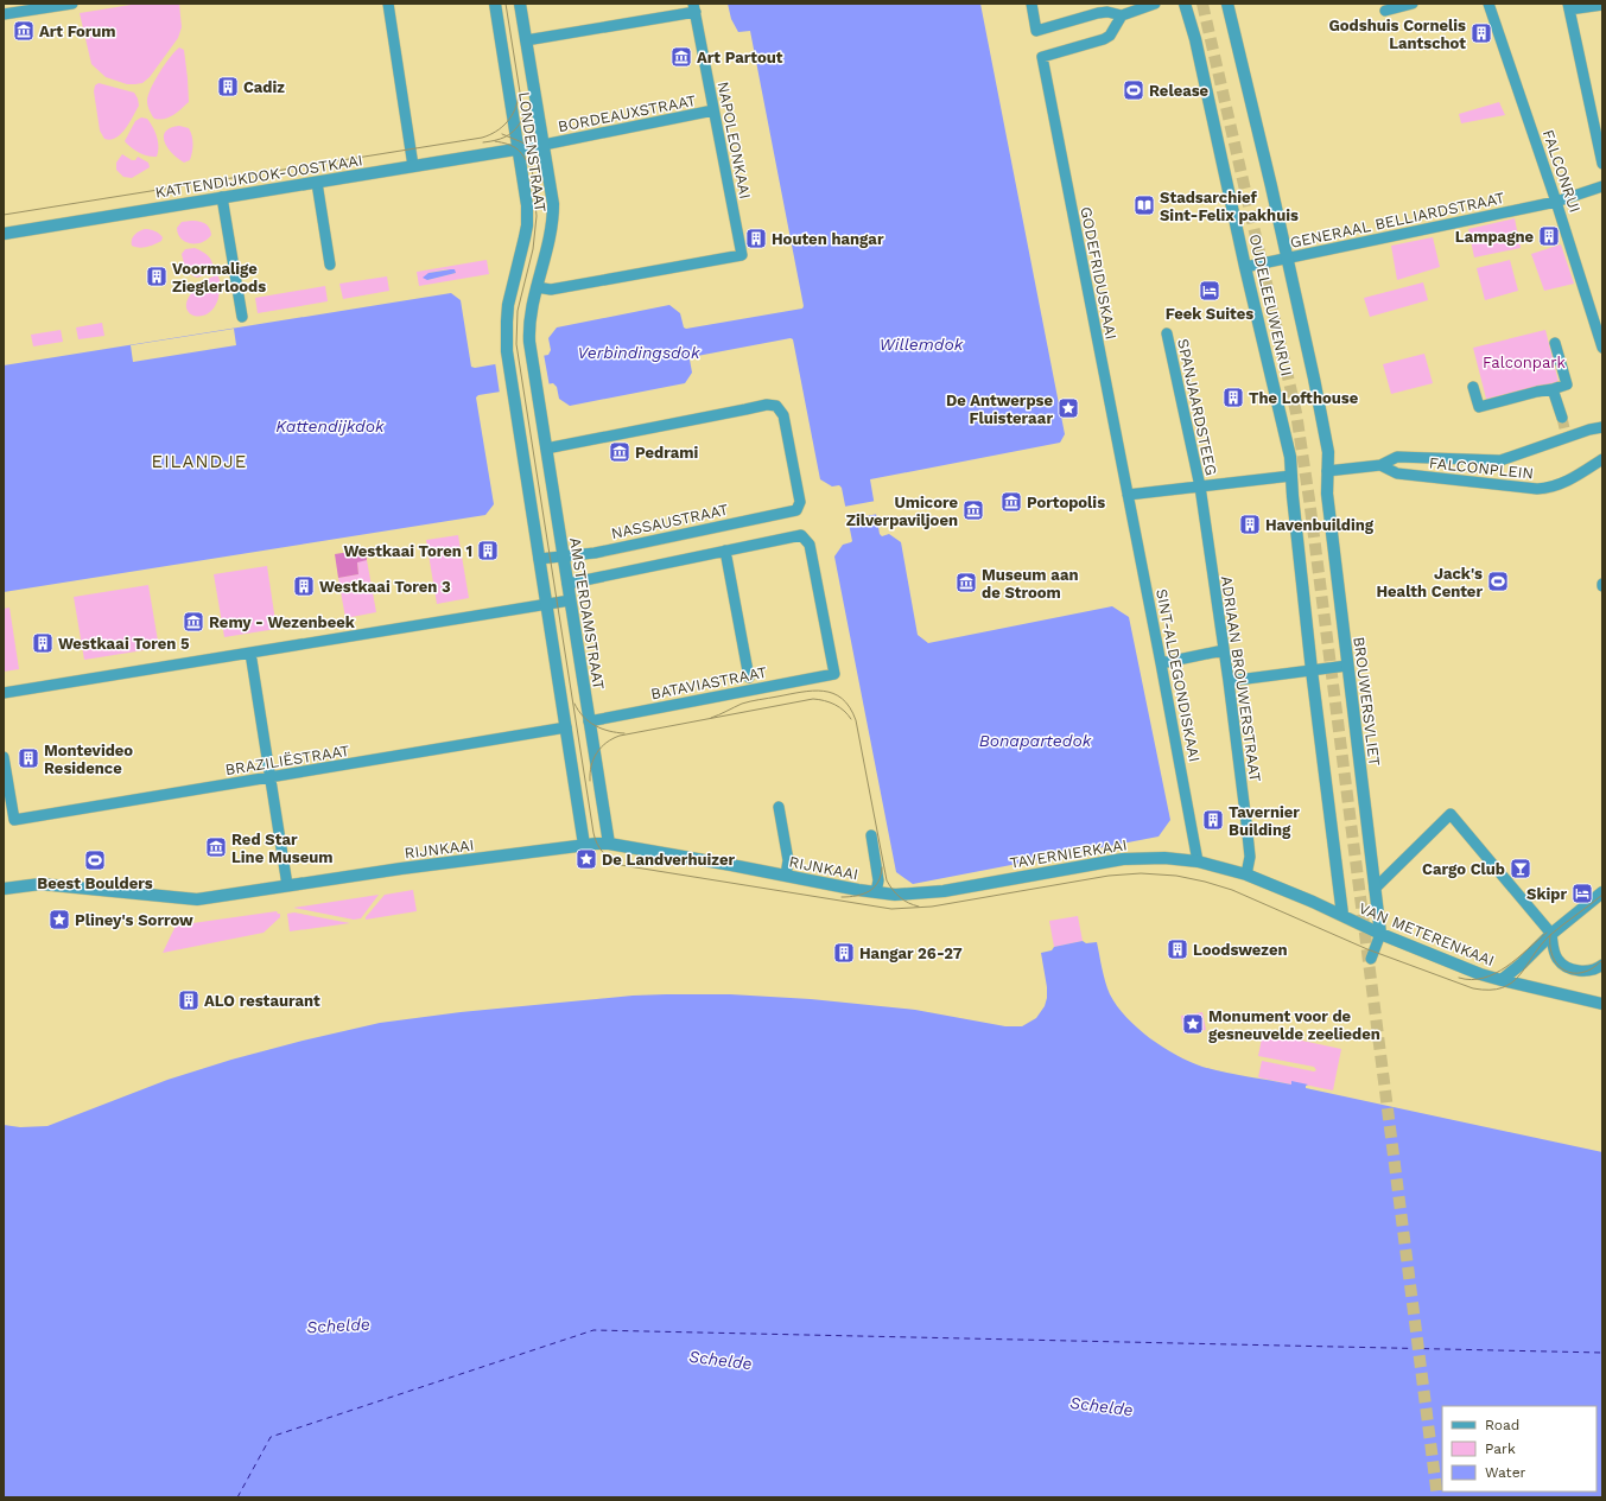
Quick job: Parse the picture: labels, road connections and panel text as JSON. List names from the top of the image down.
{
  "streets": {
    "street": [
      "BORDEAUXSTRAAT",
      "NAPOLEONKAAI",
      "LONDENSTRAAT",
      "FALCONRUI",
      "KATTENDIJKDOK-OOSTKAAI",
      "GENERAAL BELLIARDSTRAAT",
      "GODEFRIDUSKAAI",
      "OUDELEEUWENRUI",
      "SPANJAARDSTEEG",
      "FALCONPLEIN",
      "NASSAUSTRAAT",
      "AMSTERDAMSTRAAT",
      "SINT-ALDEGONDISKAAI",
      "ADRIAAN BROUWERSTRAAT",
      "BATAVIASTRAAT",
      "BROUWERSVLIET",
      "BRAZILIËSTRAAT",
      "RIJNKAAI",
      "TAVERNIERKAAI",
      "VAN METERENKAAI"
    ]
  },
  "crossings": [
    ["BORDEAUXSTRAAT", "NAPOLEONKAAI"],
    ["BORDEAUXSTRAAT", "LONDENSTRAAT"],
    ["BORDEAUXSTRAAT", "KATTENDIJKDOK-OOSTKAAI"],
    ["NAPOLEONKAAI", "LONDENSTRAAT"],
    ["LONDENSTRAAT", "KATTENDIJKDOK-OOSTKAAI"],
    ["LONDENSTRAAT", "NASSAUSTRAAT"],
    ["LONDENSTRAAT", "AMSTERDAMSTRAAT"],
    ["FALCONRUI", "GENERAAL BELLIARDSTRAAT"],
    ["GENERAAL BELLIARDSTRAAT", "OUDELEEUWENRUI"],
    ["GODEFRIDUSKAAI", "SINT-ALDEGONDISKAAI"],
    ["OUDELEEUWENRUI", "FALCONPLEIN"],
    ["OUDELEEUWENRUI", "BROUWERSVLIET"],
    ["SPANJAARDSTEEG", "ADRIAAN BROUWERSTRAAT"],
    ["FALCONPLEIN", "BROUWERSVLIET"],
    ["NASSAUSTRAAT", "AMSTERDAMSTRAAT"],
    ["AMSTERDAMSTRAAT", "BATAVIASTRAAT"],
    ["AMSTERDAMSTRAAT", "RIJNKAAI"],
    ["SINT-ALDEGONDISKAAI", "TAVERNIERKAAI"],
    ["ADRIAAN BROUWERSTRAAT", "TAVERNIERKAAI"],
    ["BROUWERSVLIET", "VAN METERENKAAI"],
    ["RIJNKAAI", "TAVERNIERKAAI"],
    ["TAVERNIERKAAI", "VAN METERENKAAI"]
  ],
  "districts": ["EILANDJE"],
  "water": [
    "Willemdok",
    "Verbindingsdok",
    "Kattendijkdok",
    "Bonapartedok",
    "Schelde"
  ],
  "parks": ["Falconpark"],
  "places": {
    "museum": [
      "Art Forum",
      "Art Partout",
      "Pedrami",
      "Portopolis",
      "Umicore Zilverpaviljoen",
      "Museum aan de Stroom",
      "Remy - Wezenbeek",
      "Red Star Line Museum"
    ],
    "building": [
      "Godshuis Cornelis Lantschot",
      "Cadiz",
      "Lampagne",
      "Houten hangar",
      "Voormalige Zieglerloods",
      "The Lofthouse",
      "Havenbuilding",
      "Westkaai Toren 1",
      "Westkaai Toren 3",
      "Westkaai Toren 5",
      "Montevideo Residence",
      "Tavernier Building",
      "Loodswezen",
      "Hangar 26-27",
      "ALO restaurant"
    ],
    "sports": ["Release", "Jack's Health Center", "Beest Boulders"],
    "library": ["Stadsarchief Sint-Felix pakhuis"],
    "hotel": ["Feek Suites", "Skipr"],
    "place": [
      "De Antwerpse Fluisteraar",
      "De Landverhuizer",
      "Pliney's Sorrow",
      "Monument voor de gesneuvelde zeelieden"
    ],
    "bar": ["Cargo Club"]
  },
  "legend": ["Road", "Park", "Water"]
}
